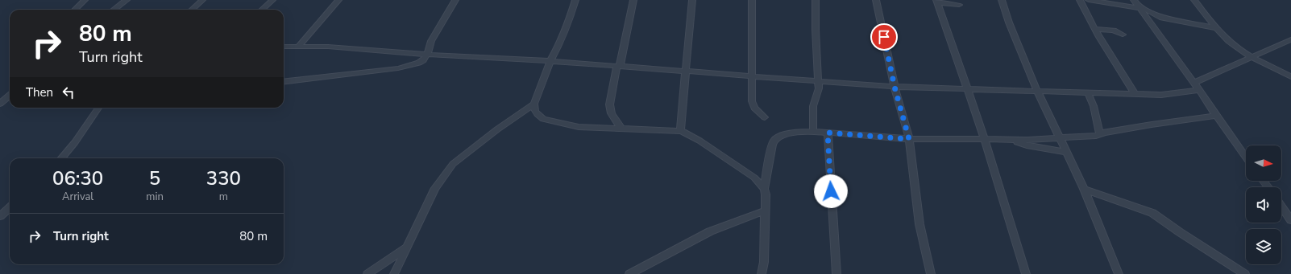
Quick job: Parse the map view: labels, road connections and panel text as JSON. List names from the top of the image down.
{
  "north": "right",
  "page": {
    "turn": ["80 m", "Turn right"],
    "then": "Then",
    "eta": [
      "06:30",
      "Arrival",
      "5",
      "min",
      "330",
      "m"
    ],
    "list": [
      {
        "name": "Turn right",
        "value": "80 m"
      }
    ]
  }
}
